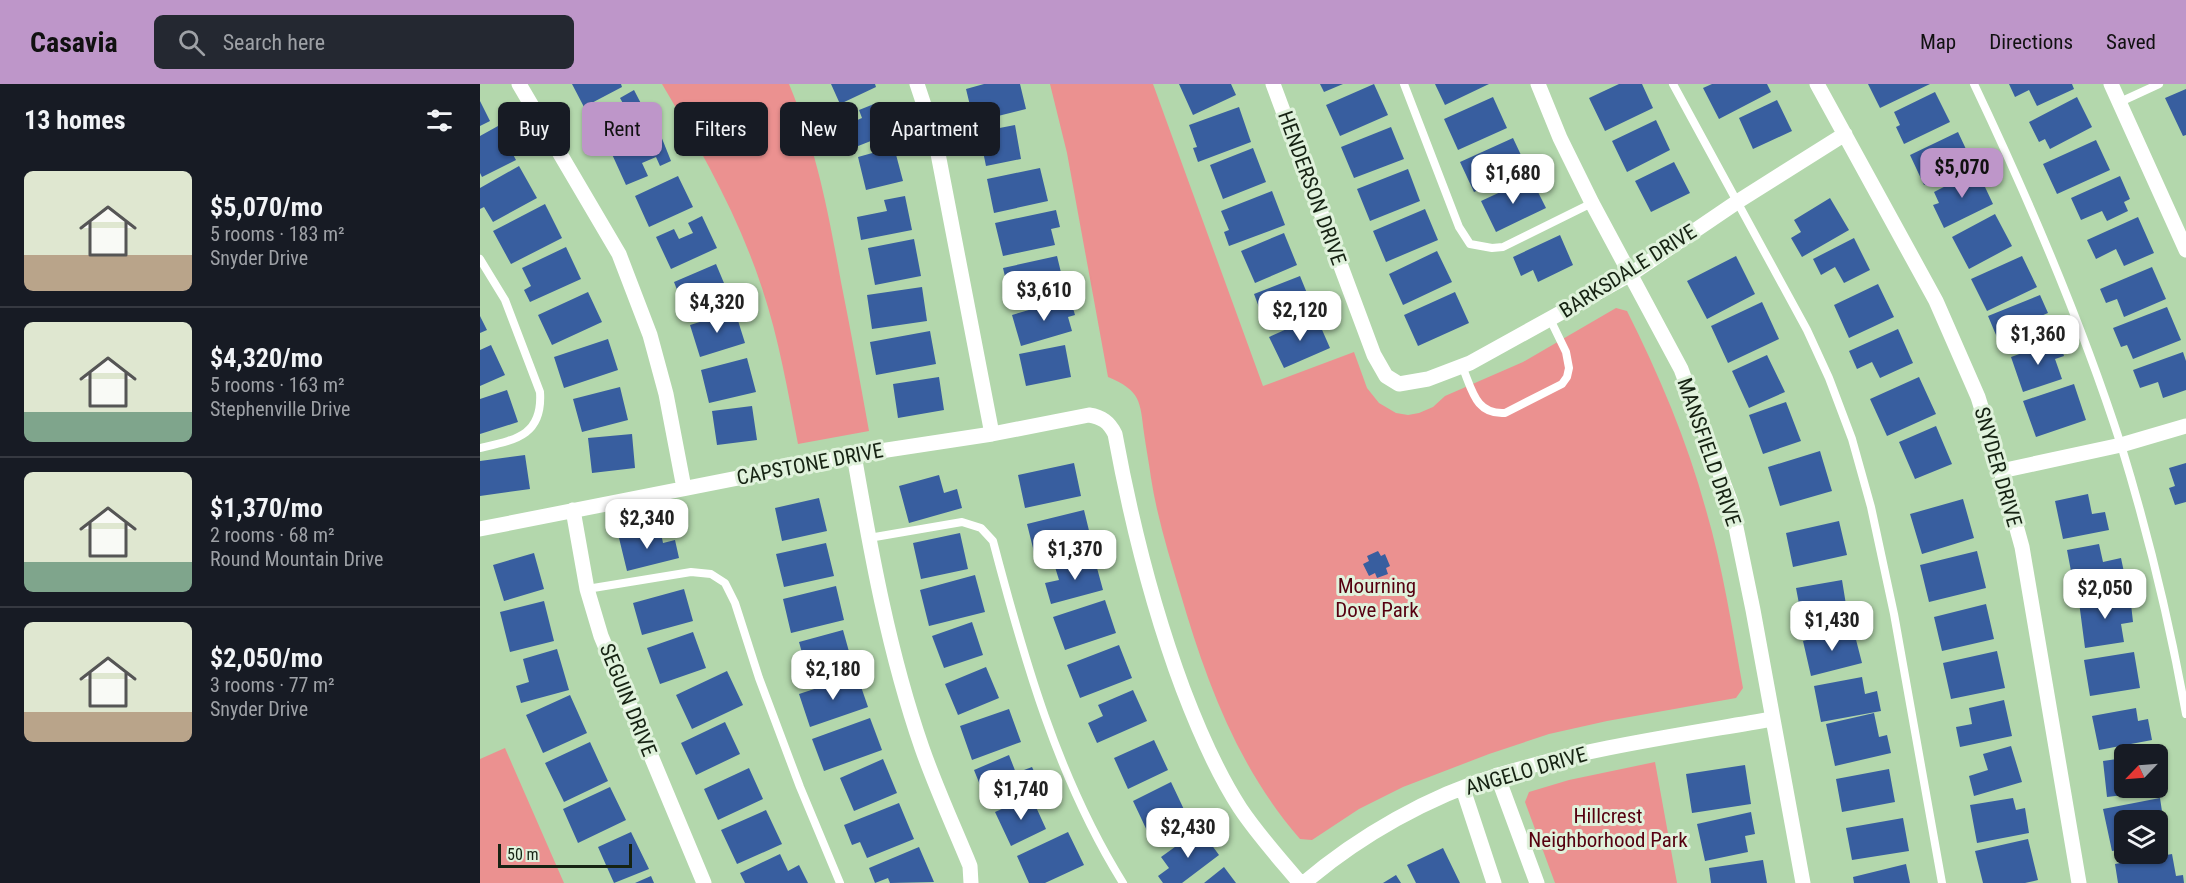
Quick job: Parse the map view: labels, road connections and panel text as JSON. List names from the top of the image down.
{
  "streets": {
    "street": [
      "HENDERSON DRIVE",
      "BARKSDALE DRIVE",
      "MANSFIELD DRIVE",
      "CAPSTONE DRIVE",
      "SNYDER DRIVE",
      "SEGUIN DRIVE",
      "ANGELO DRIVE"
    ]
  },
  "crossings": [
    ["HENDERSON DRIVE", "BARKSDALE DRIVE"],
    ["BARKSDALE DRIVE", "MANSFIELD DRIVE"],
    ["BARKSDALE DRIVE", "SNYDER DRIVE"],
    ["MANSFIELD DRIVE", "ANGELO DRIVE"],
    ["CAPSTONE DRIVE", "SEGUIN DRIVE"],
    ["CAPSTONE DRIVE", "ANGELO DRIVE"]
  ],
  "parks": ["Mourning Dove Park", "Hillcrest Neighborhood Park"],
  "scale_bar": "50 m",
  "north": "bottom left",
  "page": {
    "header": "Casavia",
    "search": "Search here",
    "nav": ["Map", "Directions", "Saved"],
    "heading": "13 homes",
    "chip": [
      "Buy",
      "Rent",
      "Filters",
      "New",
      "Apartment"
    ],
    "price": [
      "$5,070",
      "$1,680",
      "$3,610",
      "$4,320",
      "$2,120",
      "$1,360",
      "$2,340",
      "$1,370",
      "$2,050",
      "$1,430",
      "$2,180",
      "$1,740",
      "$2,430"
    ],
    "list": [
      {
        "name": "$5,070/mo",
        "note": "5 rooms · 183 m² · Snyder Drive"
      },
      {
        "name": "$4,320/mo",
        "note": "5 rooms · 163 m² · Stephenville Drive"
      },
      {
        "name": "$1,370/mo",
        "note": "2 rooms · 68 m² · Round Mountain Drive"
      },
      {
        "name": "$2,050/mo",
        "note": "3 rooms · 77 m² · Snyder Drive"
      }
    ],
    "scale": "50 m"
  }
}
